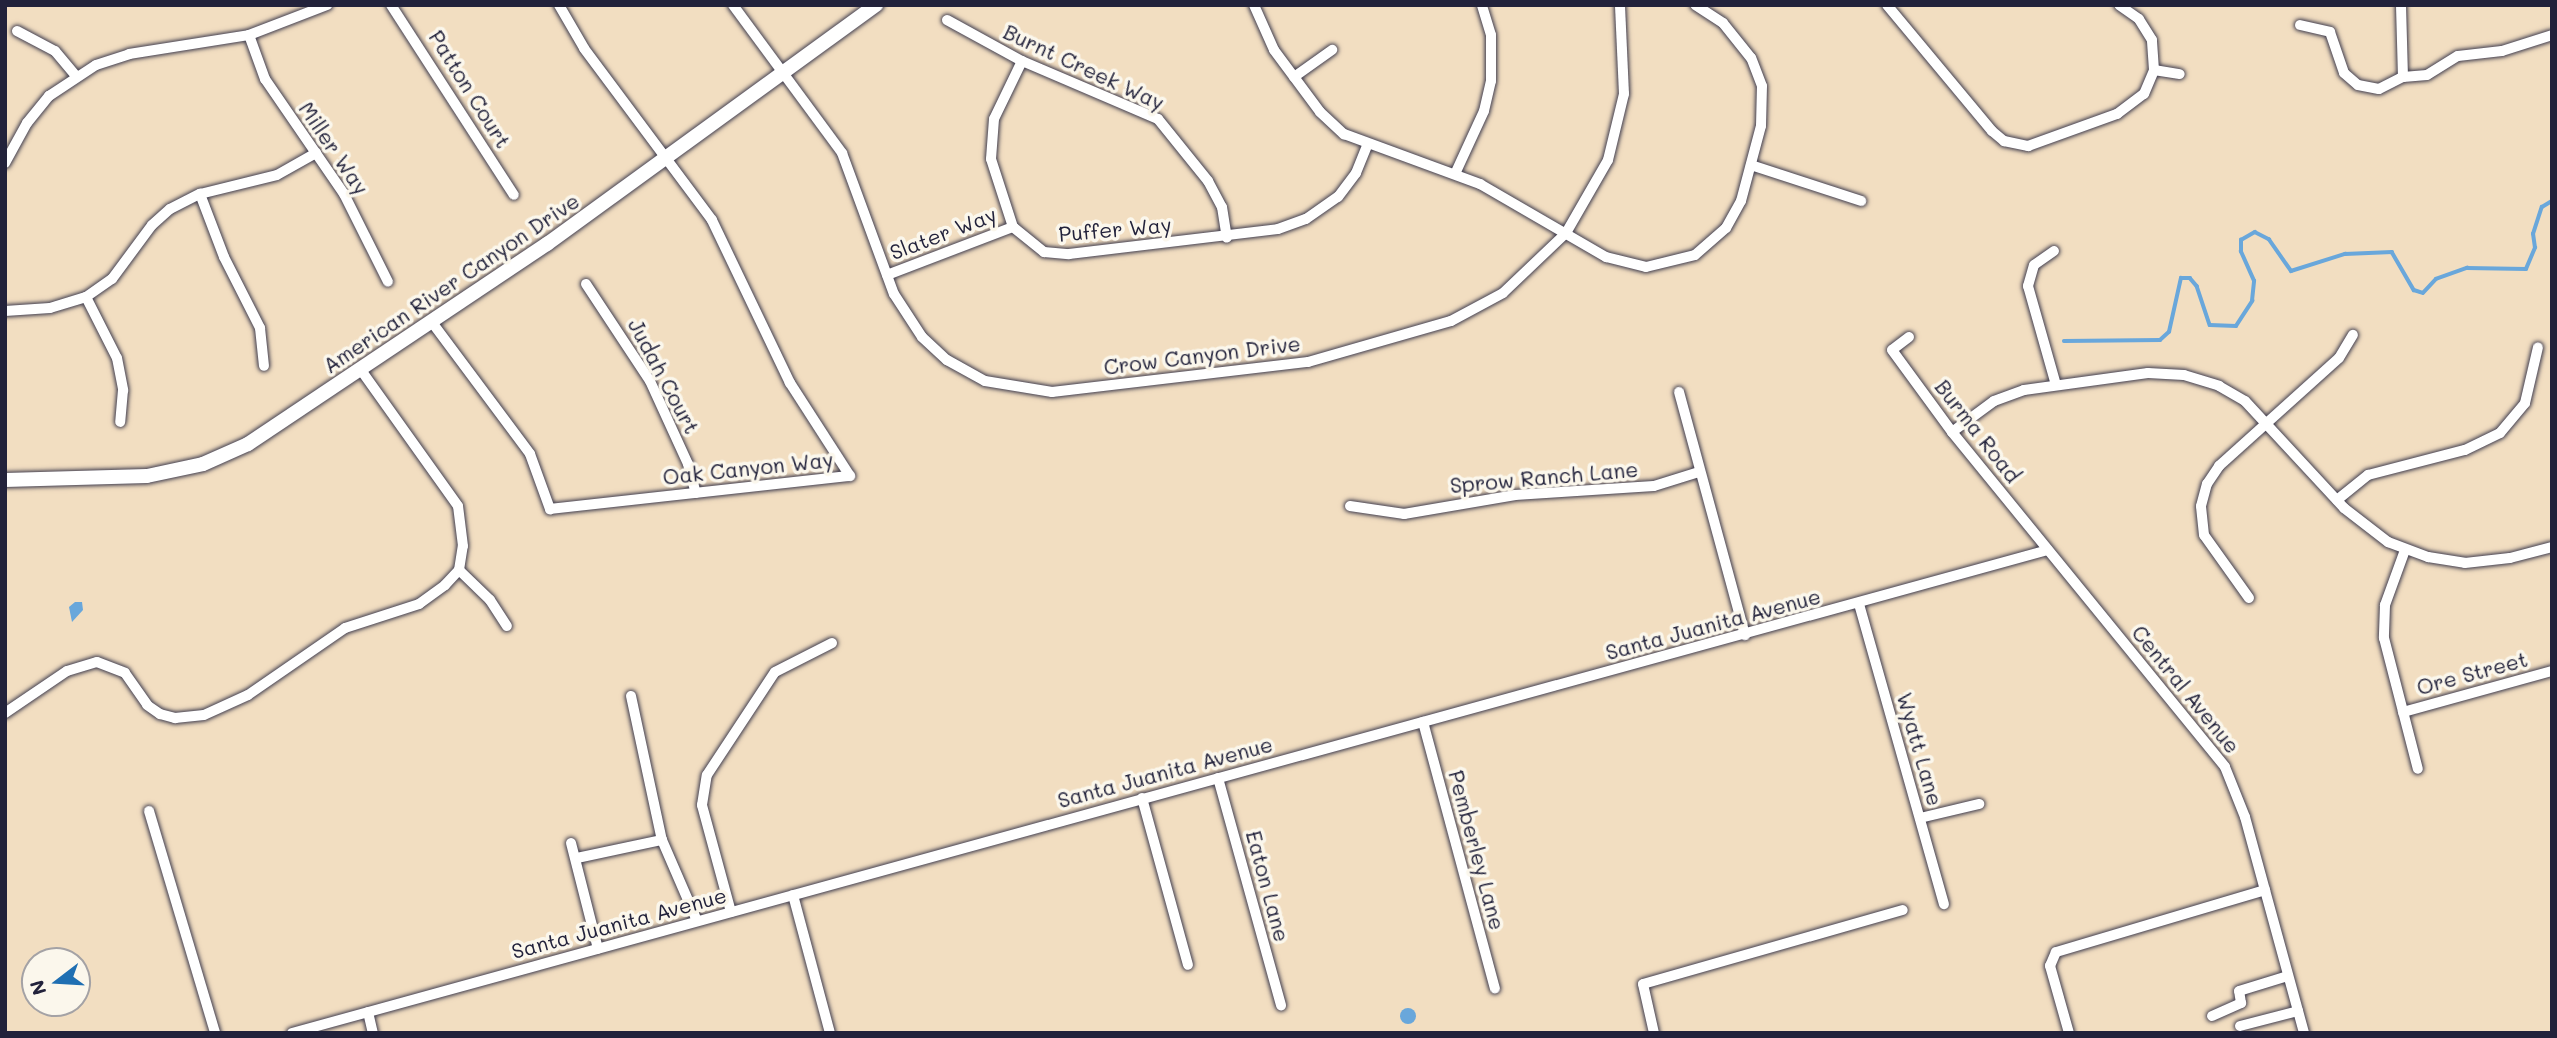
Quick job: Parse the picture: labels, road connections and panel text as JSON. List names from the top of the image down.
{
  "streets": {
    "main road": ["American River Canyon Drive"],
    "street": [
      "Burnt Creek Way",
      "Patton Court",
      "Miller Way",
      "Puffer Way",
      "Slater Way",
      "Crow Canyon Drive",
      "Judah Court",
      "Burma Road",
      "Oak Canyon Way",
      "Sprow Ranch Lane",
      "Santa Juanita Avenue",
      "Ore Street",
      "Central Avenue",
      "Wyatt Lane",
      "Pemberley Lane",
      "Eaton Lane"
    ]
  },
  "crossings": [
    ["Burnt Creek Way", "Puffer Way"],
    ["Puffer Way", "Slater Way"],
    ["Slater Way", "Crow Canyon Drive"],
    ["American River Canyon Drive", "Crow Canyon Drive"],
    ["American River Canyon Drive", "Oak Canyon Way"],
    ["Judah Court", "Oak Canyon Way"],
    ["Burma Road", "Santa Juanita Avenue"],
    ["Burma Road", "Central Avenue"],
    ["Santa Juanita Avenue", "Central Avenue"],
    ["Santa Juanita Avenue", "Wyatt Lane"],
    ["Santa Juanita Avenue", "Pemberley Lane"],
    ["Santa Juanita Avenue", "Eaton Lane"]
  ],
  "north": "left"
}
